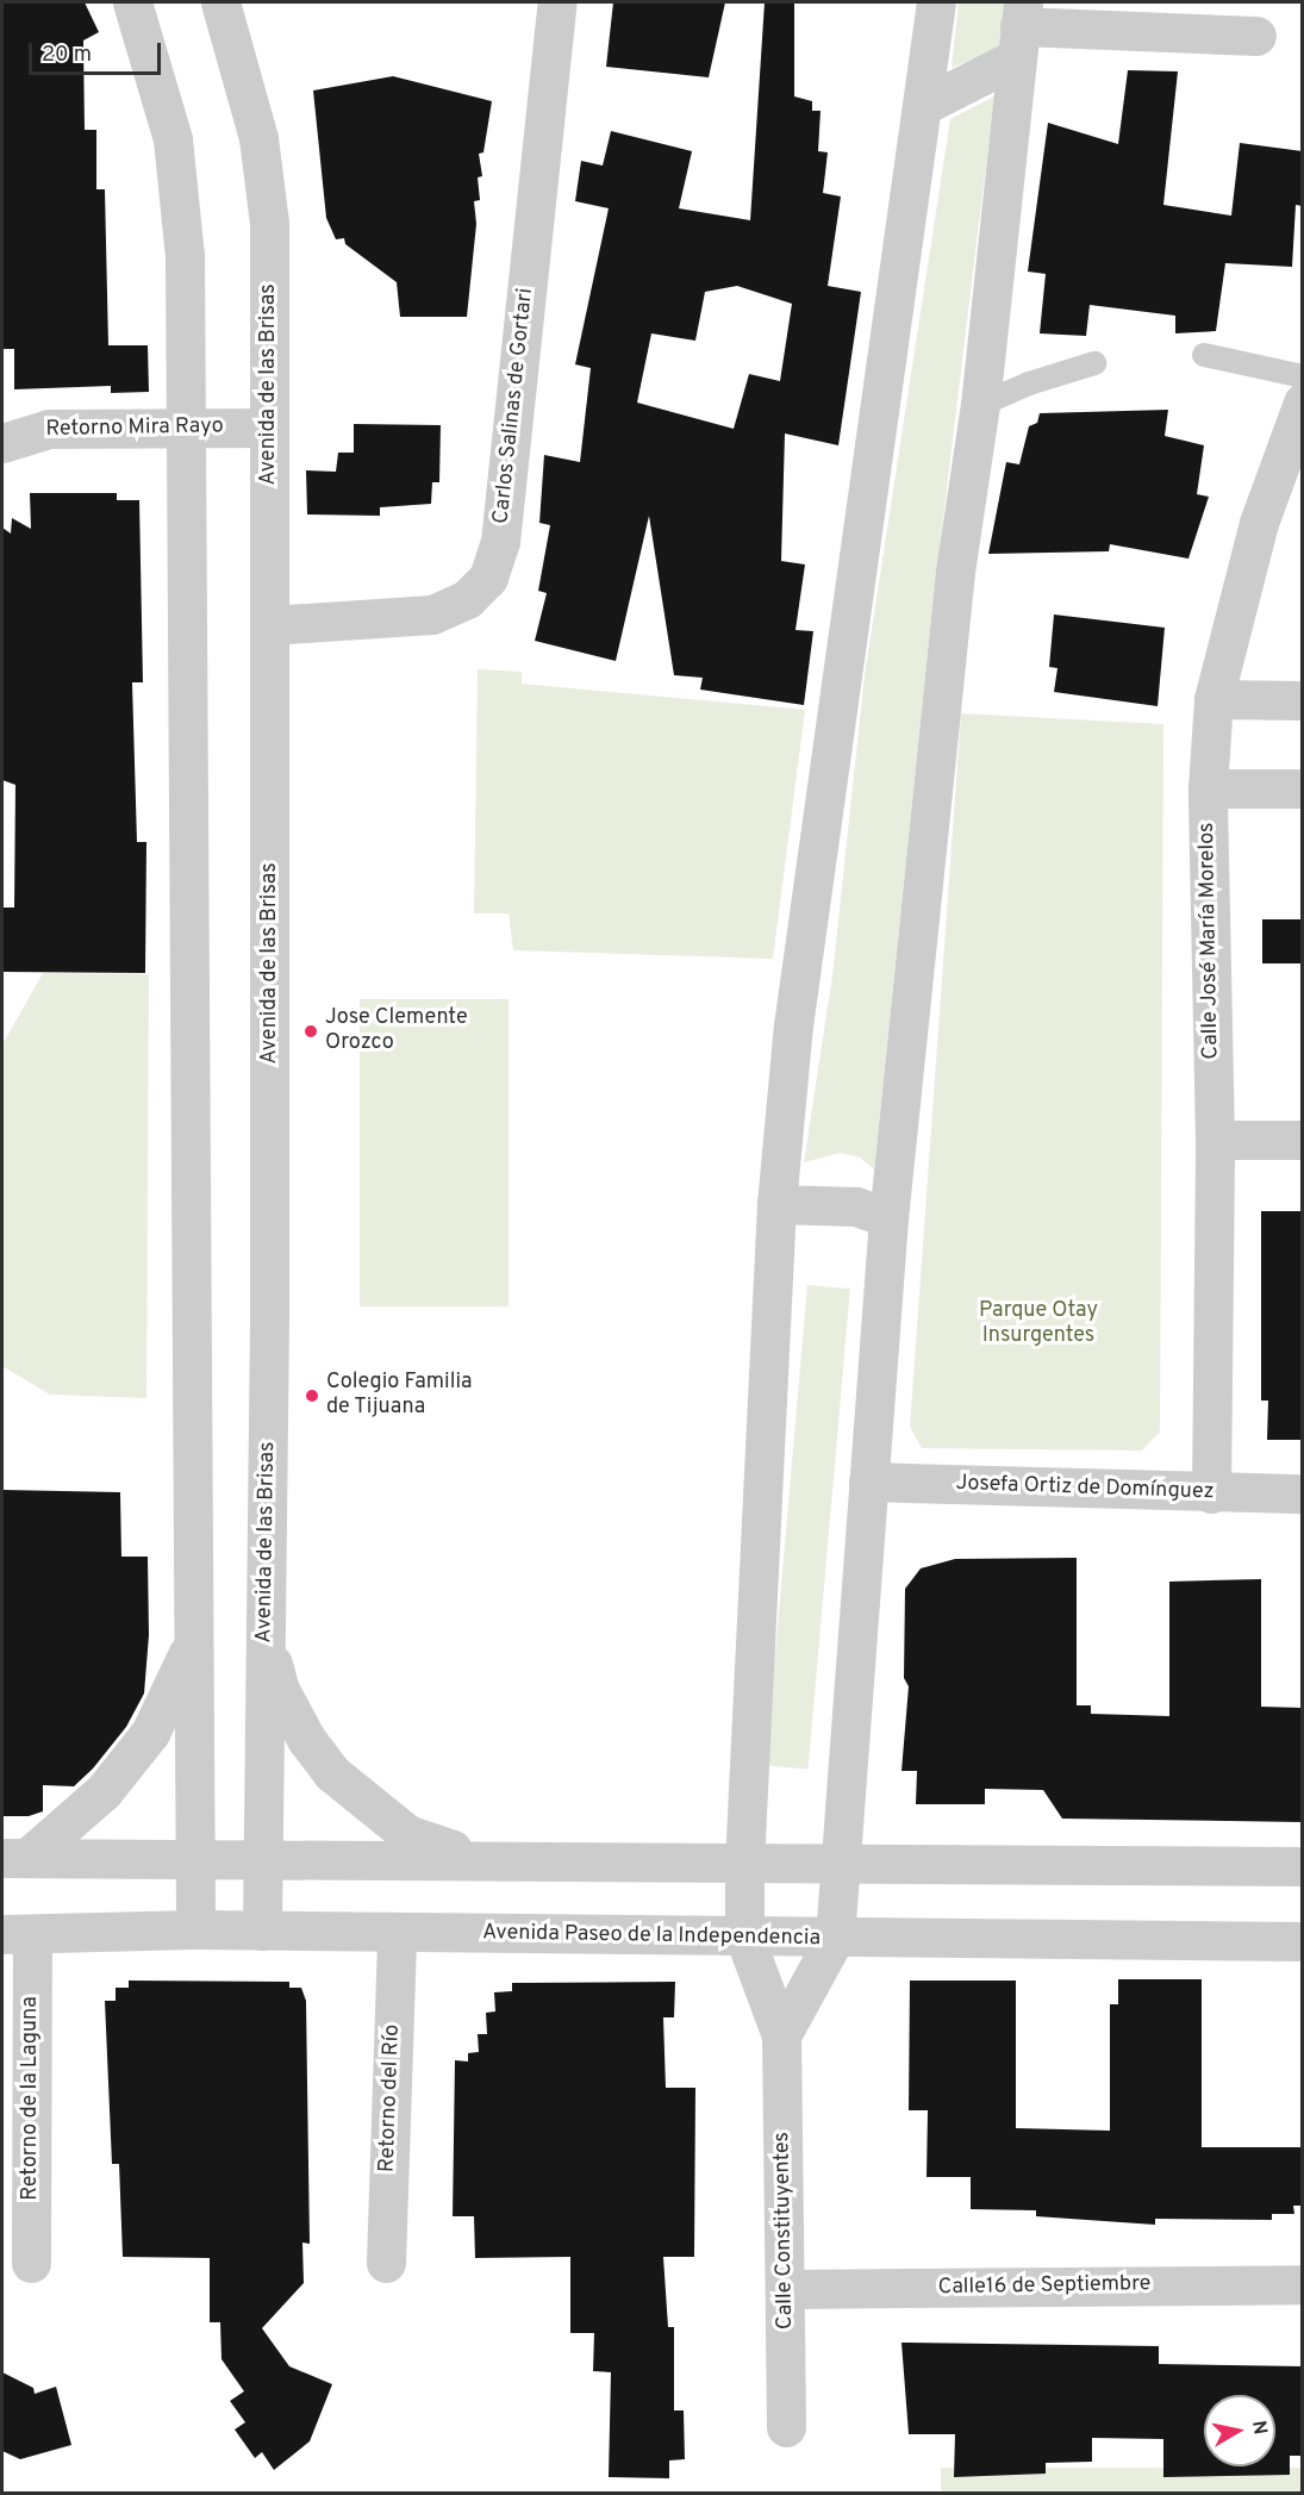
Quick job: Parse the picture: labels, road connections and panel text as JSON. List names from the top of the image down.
{
  "streets": {
    "street": [
      "Avenida de las Brisas",
      "Carlos Salinas de Gortari",
      "Retorno Mira Rayo",
      "Calle José María Morelos",
      "Josefa Ortiz de Domínguez",
      "Avenida Paseo de la Independencia",
      "Retorno de la Laguna",
      "Retorno del Río",
      "Calle Constituyentes",
      "Calle16 de Septiembre"
    ]
  },
  "crossings": [
    ["Avenida de las Brisas", "Carlos Salinas de Gortari"],
    ["Avenida de las Brisas", "Retorno Mira Rayo"],
    ["Avenida de las Brisas", "Avenida Paseo de la Independencia"],
    ["Calle José María Morelos", "Josefa Ortiz de Domínguez"],
    ["Avenida Paseo de la Independencia", "Retorno de la Laguna"],
    ["Avenida Paseo de la Independencia", "Retorno del Río"],
    ["Avenida Paseo de la Independencia", "Calle Constituyentes"],
    ["Calle Constituyentes", "Calle16 de Septiembre"]
  ],
  "parks": ["Parque Otay Insurgentes"],
  "places": ["Jose Clemente Orozco", "Colegio Familia de Tijuana"],
  "scale_bar": "20 m",
  "north": "right"
}
